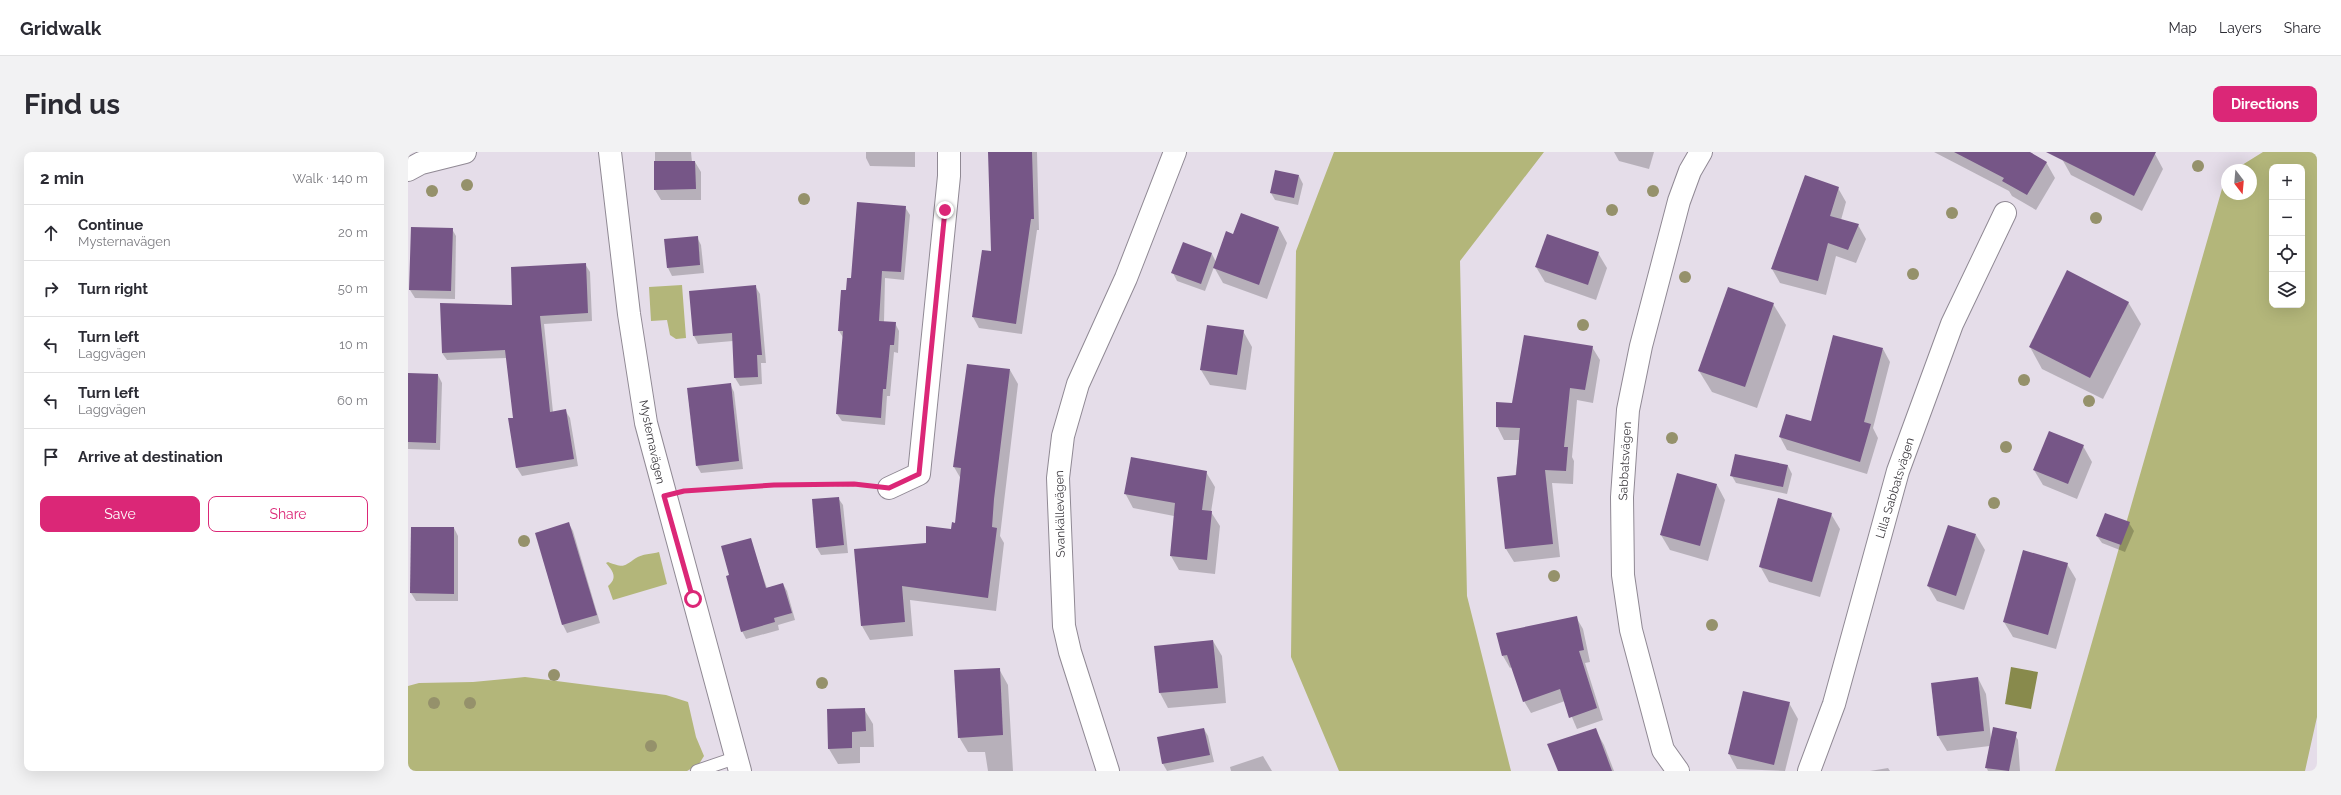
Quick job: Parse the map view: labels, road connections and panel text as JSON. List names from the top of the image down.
{
  "streets": {
    "street": [
      "Mysternavägen",
      "Sabbatsvägen",
      "Lilla Sabbatsvägen",
      "Svankällevägen"
    ]
  },
  "north": "bottom",
  "page": {
    "header": "Gridwalk",
    "nav": ["Map", "Layers", "Share"],
    "buttons": [
      "Directions",
      ["Save", "Share"]
    ],
    "title": "Find us",
    "heading": ["2 min", "Walk · 140 m"],
    "map_buttons": ["+", "−"],
    "list": [
      ["Continue", "Mysternavägen", "20 m"],
      ["Turn right", "50 m"],
      ["Turn left", "Laggvägen", "10 m"],
      ["Turn left", "Laggvägen", "60 m"],
      "Arrive at destination"
    ]
  }
}
